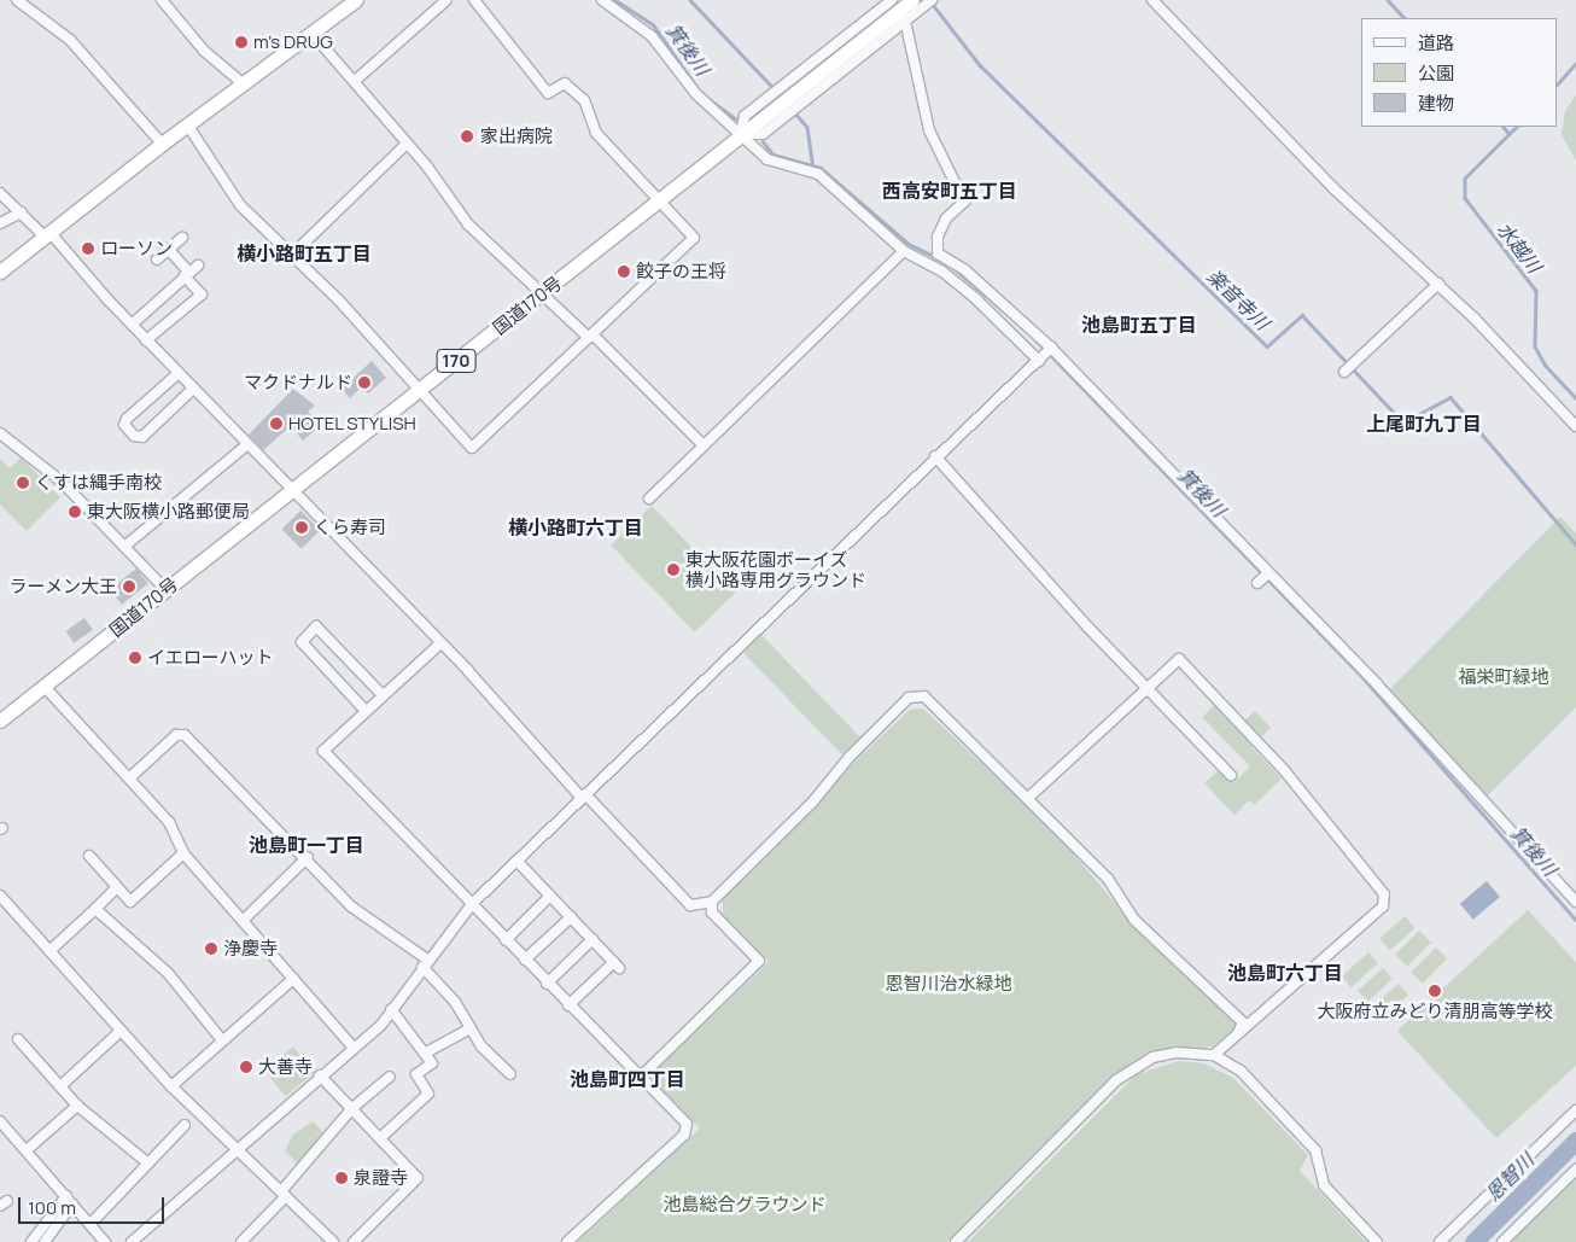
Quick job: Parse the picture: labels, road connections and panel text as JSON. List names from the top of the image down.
{
  "streets": {
    "highway": ["国道170号", "170"]
  },
  "districts": [
    "西高安町五丁目",
    "横小路町五丁目",
    "池島町五丁目",
    "上尾町九丁目",
    "横小路町六丁目",
    "池島町一丁目",
    "池島町六丁目",
    "池島町四丁目"
  ],
  "water": [
    "箕後川",
    "水越川",
    "楽音寺川",
    "恩智川"
  ],
  "parks": ["福栄町緑地", "恩智川治水緑地", "池島総合グラウンド"],
  "places": [
    "m's DRUG",
    "家出病院",
    "ローソン",
    "餃子の王将",
    "マクドナルド",
    "HOTEL STYLISH",
    "くすは縄手南校",
    "東大阪横小路郵便局",
    "くら寿司",
    "東大阪花園ボーイズ 横小路専用グラウンド",
    "ラーメン大王",
    "イエローハット",
    "浄慶寺",
    "大阪府立みどり清朋高等学校",
    "大善寺",
    "泉證寺"
  ],
  "legend": ["道路", "公園", "建物"],
  "scale_bar": "100 m"
}
